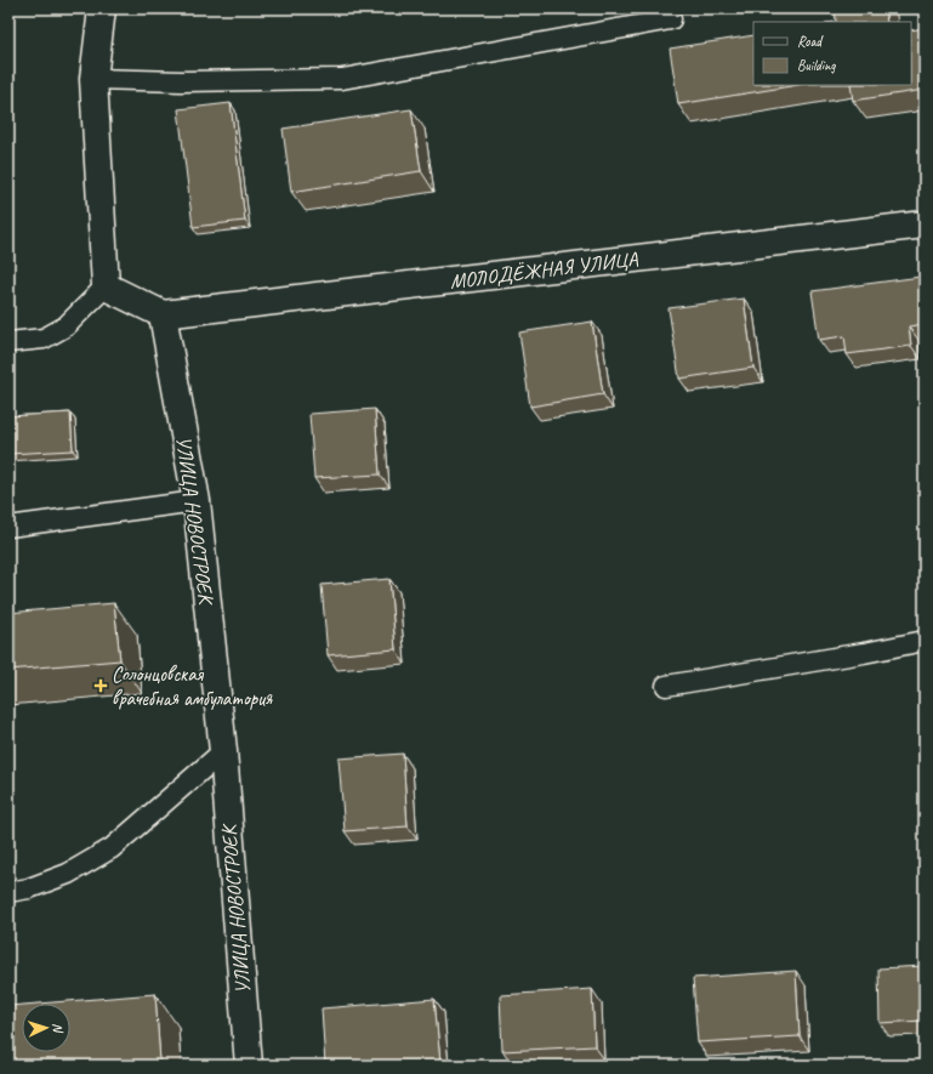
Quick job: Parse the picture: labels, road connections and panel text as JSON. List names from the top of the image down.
{
  "streets": {
    "street": ["МОЛОДЁЖНАЯ УЛИЦА", "УЛИЦА НОВОСТРОЕК"]
  },
  "crossings": [
    ["МОЛОДЁЖНАЯ УЛИЦА", "УЛИЦА НОВОСТРОЕК"]
  ],
  "places": {
    "health": ["Солонцовская врачебная амбулатория"]
  },
  "legend": ["Road", "Building"],
  "north": "right"
}
